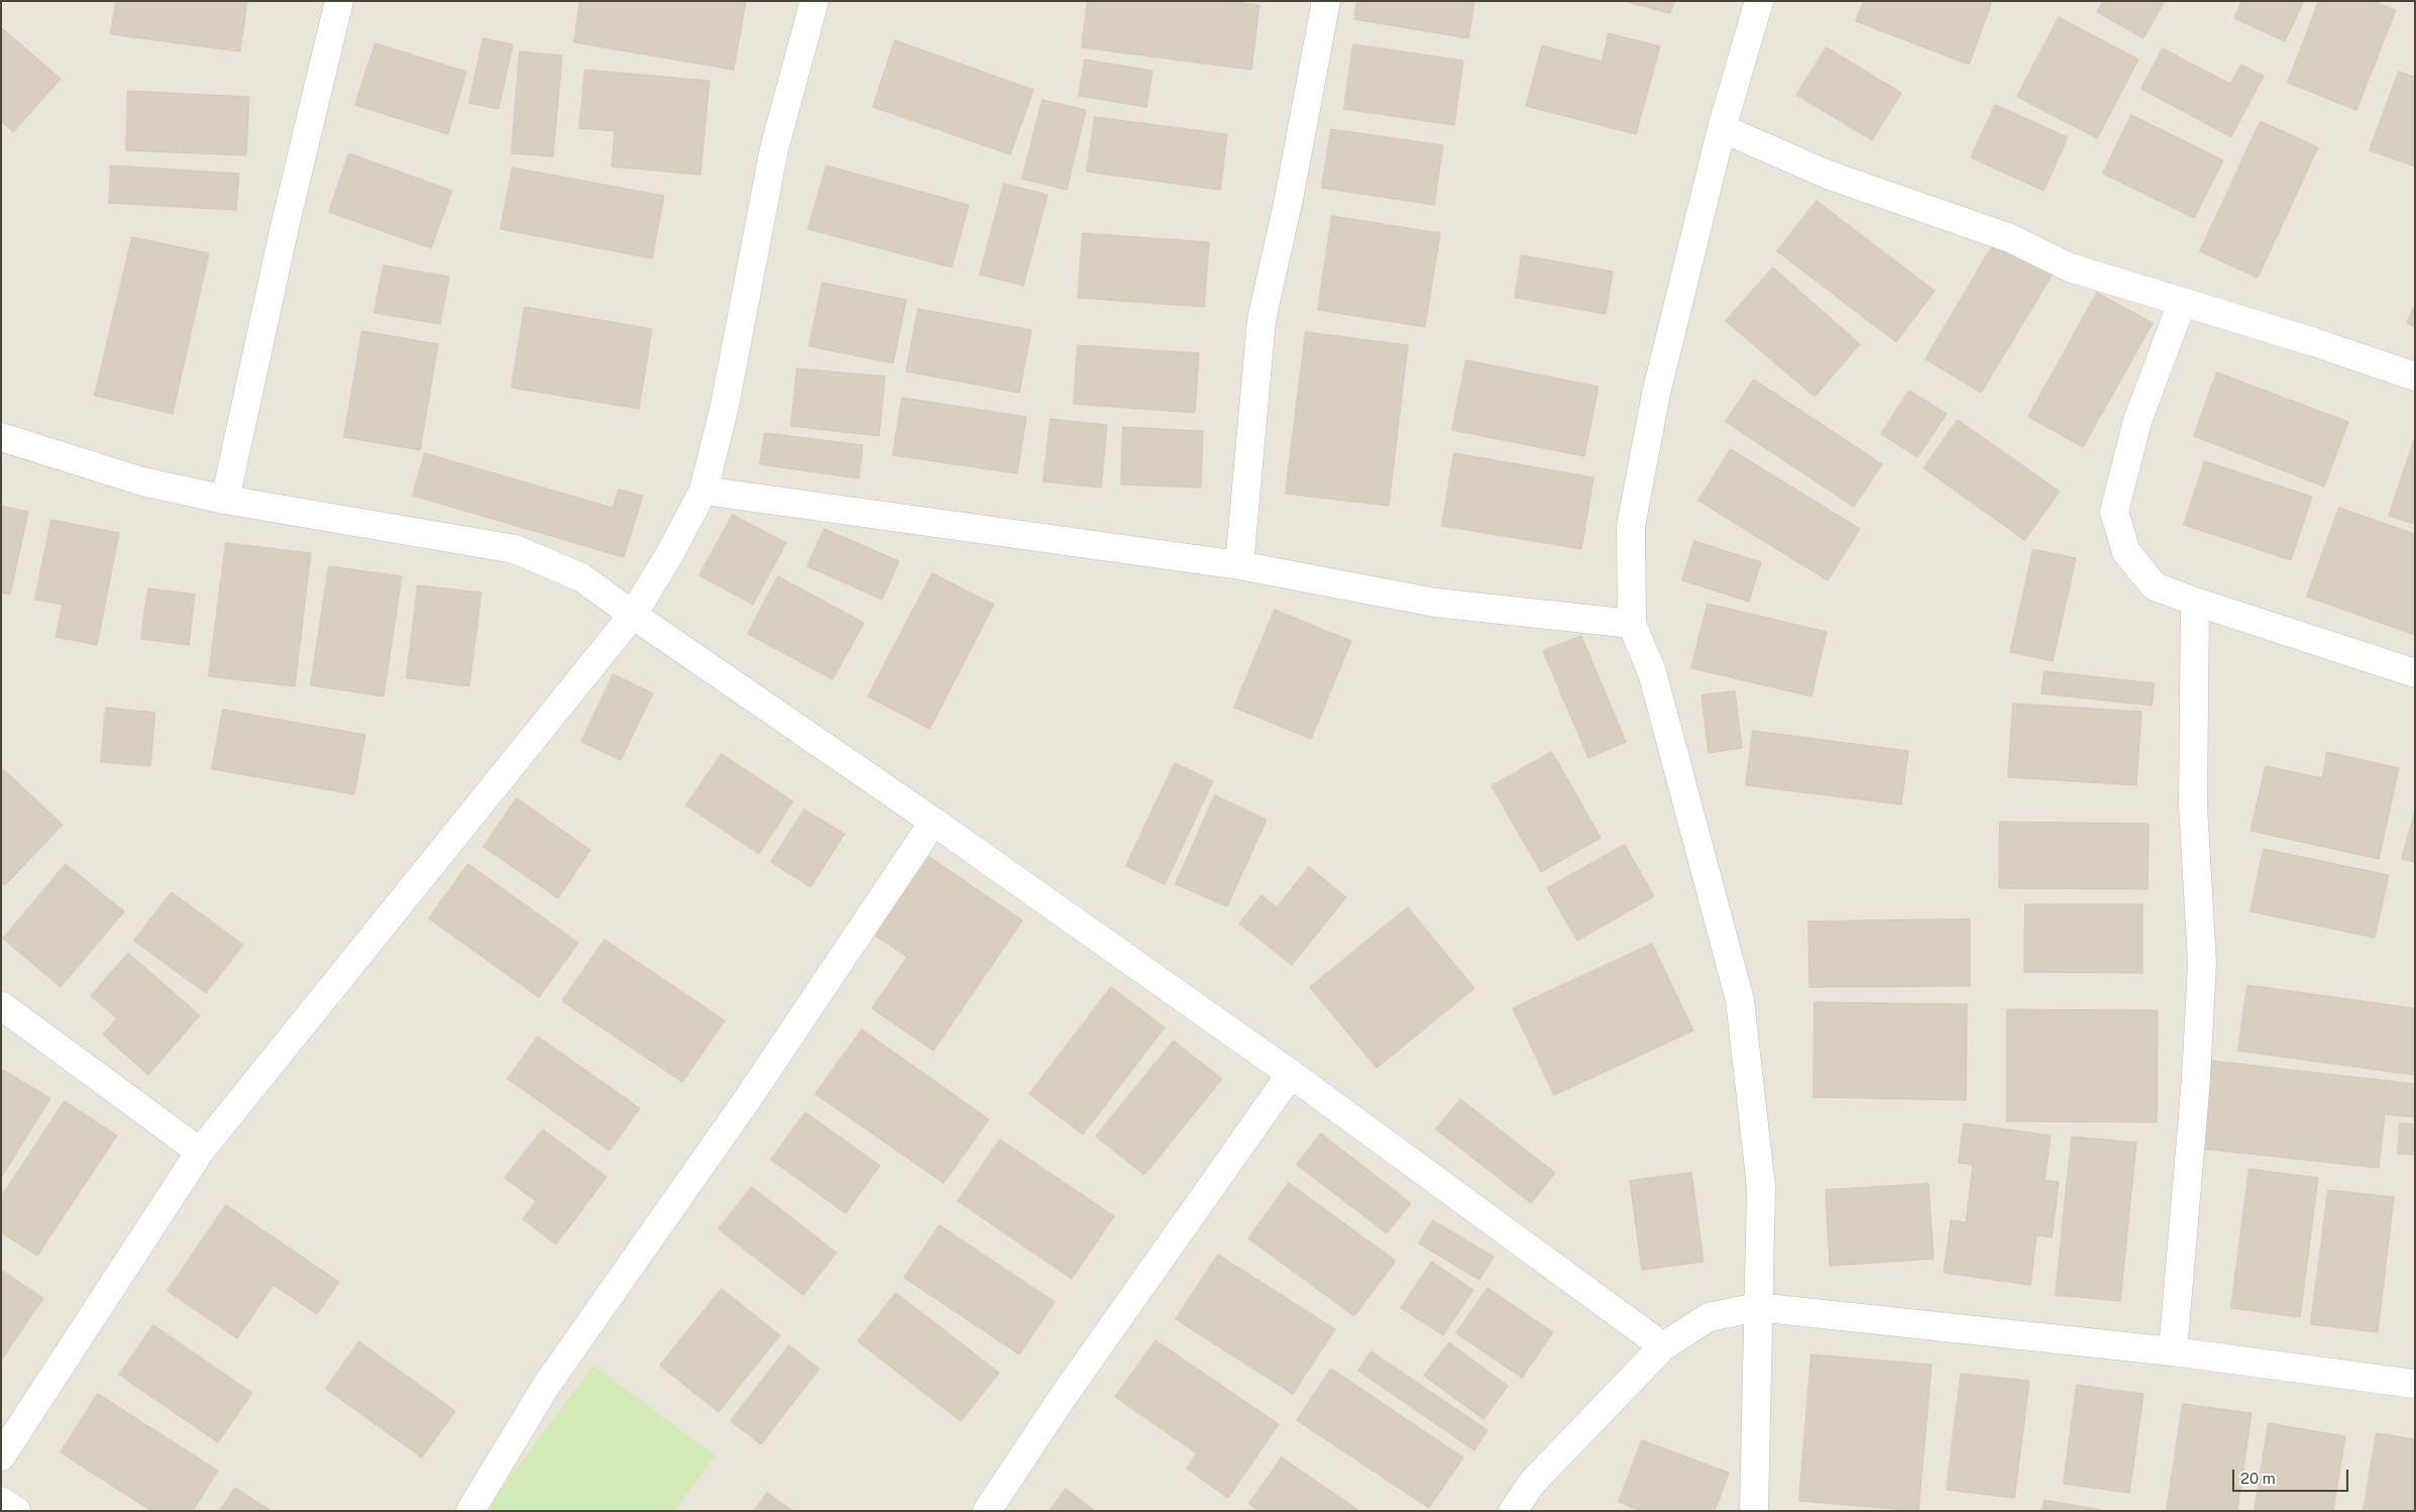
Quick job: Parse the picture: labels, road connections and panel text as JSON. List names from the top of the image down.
{
  "scale_bar": "20 m"
}
